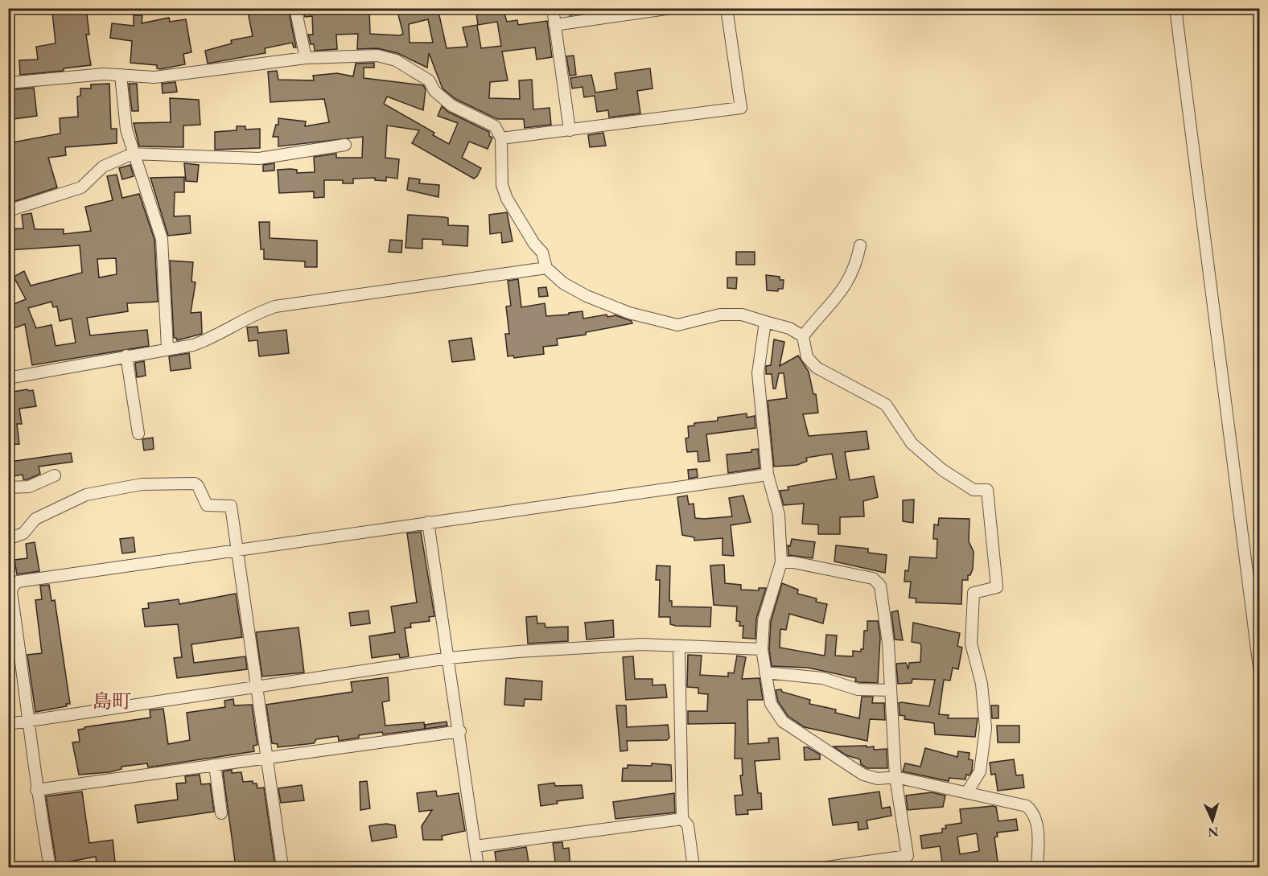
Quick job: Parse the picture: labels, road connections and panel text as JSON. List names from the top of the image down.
{
  "districts": ["島町"],
  "north": "bottom"
}
